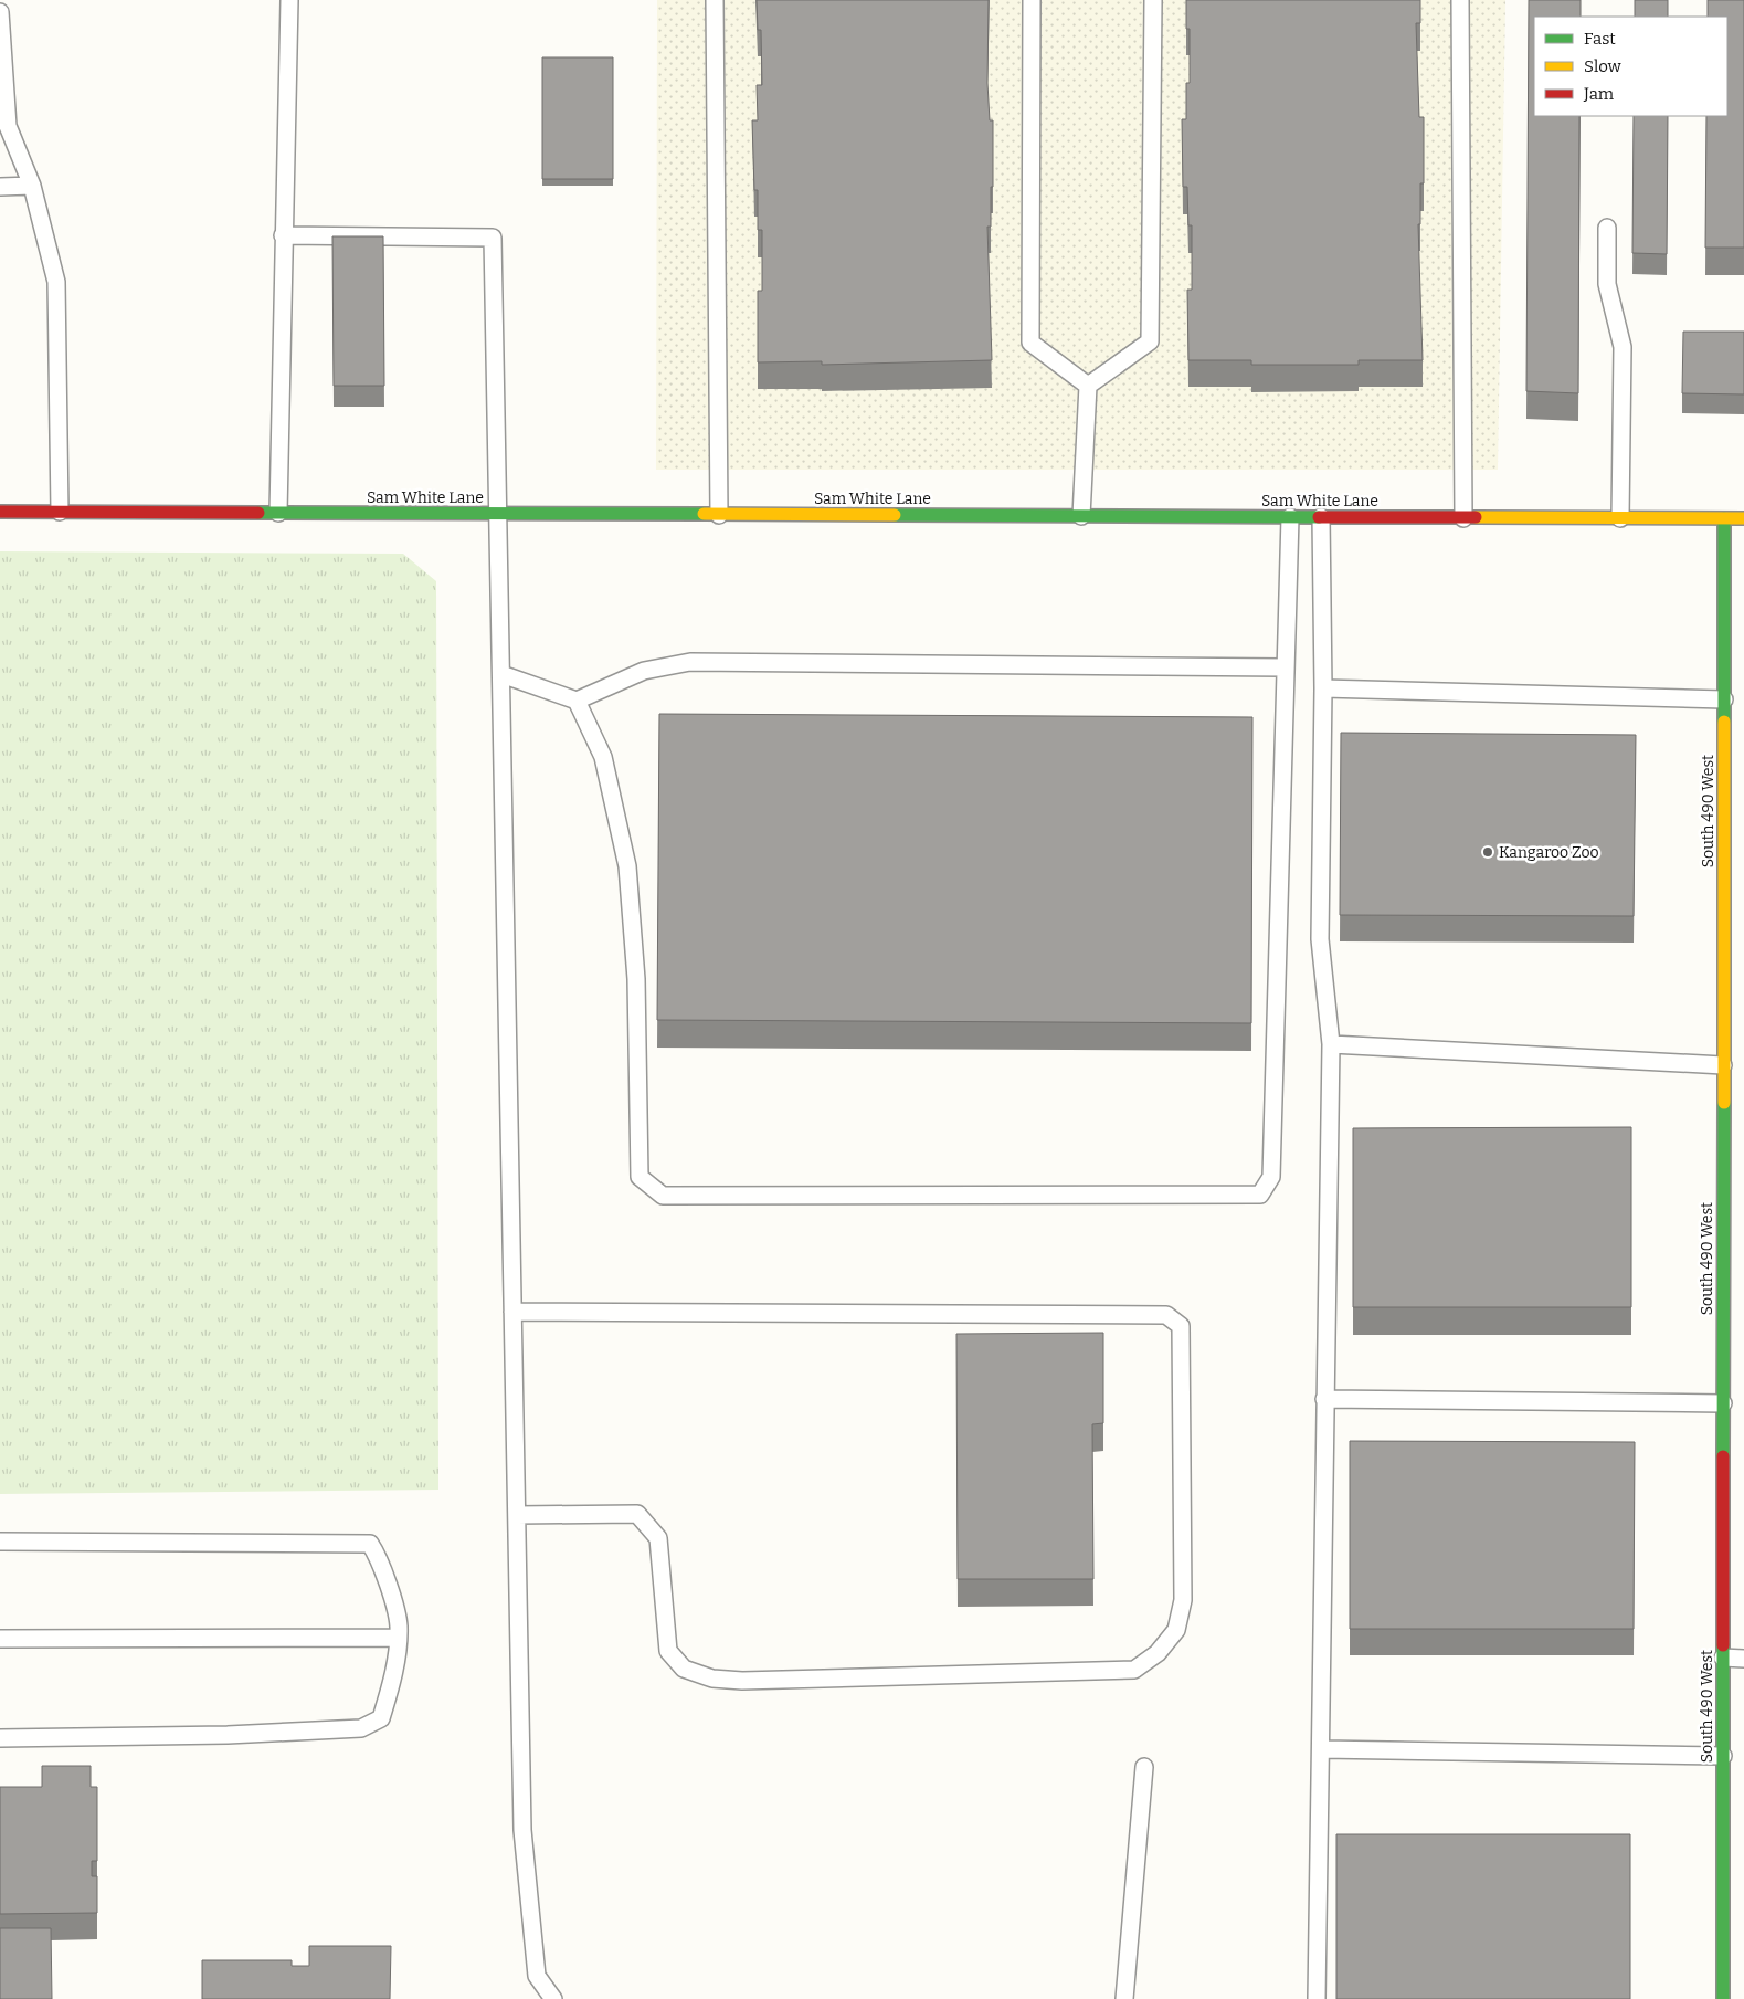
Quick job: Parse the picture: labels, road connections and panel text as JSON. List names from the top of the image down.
{
  "streets": {
    "street": ["Sam White Lane", "South 490 West"]
  },
  "crossings": [
    ["Sam White Lane", "South 490 West"]
  ],
  "places": ["Kangaroo Zoo"],
  "legend": ["Fast", "Slow", "Jam"]
}
